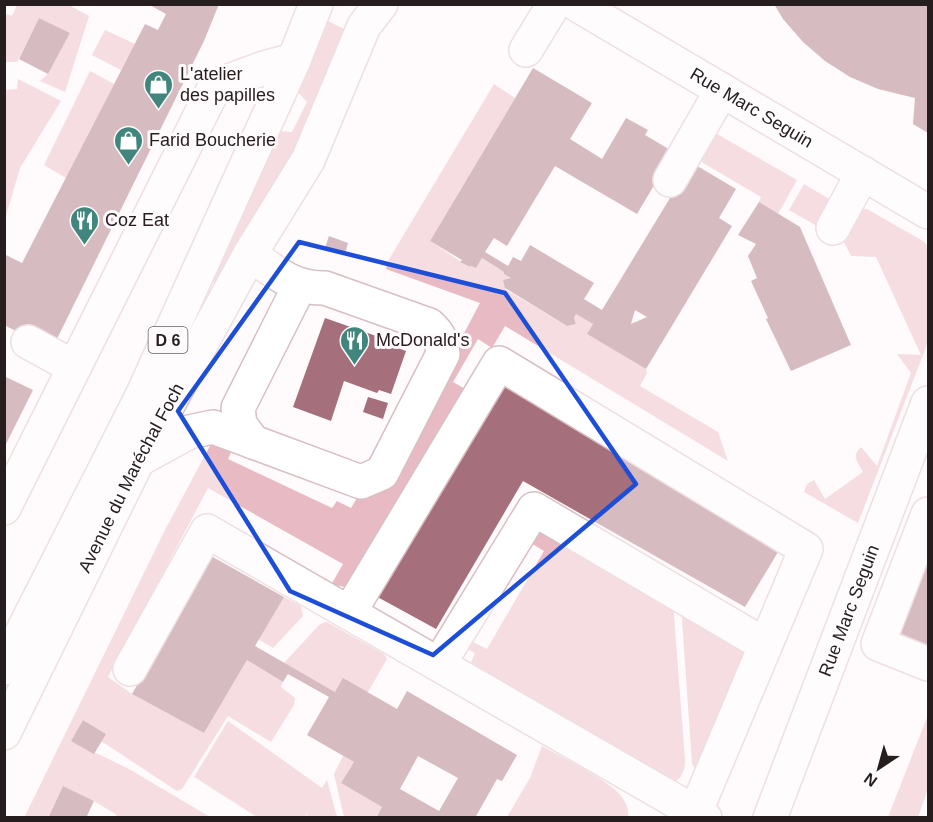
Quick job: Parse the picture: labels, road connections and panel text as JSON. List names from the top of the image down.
{
  "streets": {
    "main road": ["Rue Marc Seguin", "D 6", "Avenue du Maréchal Foch"]
  },
  "places": {
    "shop": ["L'atelier des papilles", "Farid Boucherie"],
    "restaurant": ["Coz Eat", "McDonald's"]
  },
  "north": "bottom left"
}
